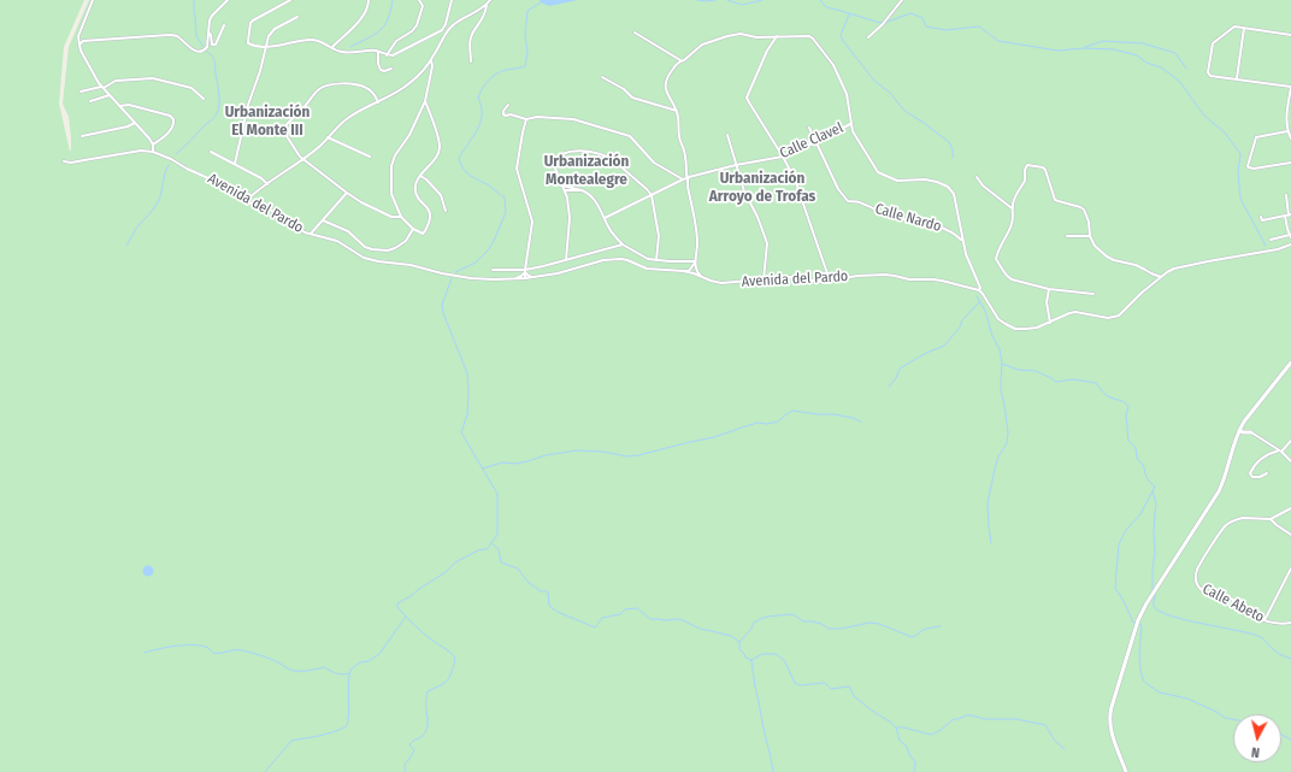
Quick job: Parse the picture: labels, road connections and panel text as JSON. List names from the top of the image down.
{
  "streets": {
    "street": [
      "Calle Clavel",
      "Avenida del Pardo",
      "Calle Nardo",
      "Calle Abeto"
    ]
  },
  "crossings": [
    ["Calle Clavel", "Calle Nardo"]
  ],
  "districts": ["Urbanización El Monte III", "Urbanización Montealegre", "Urbanización Arroyo de Trofas"],
  "north": "bottom"
}
